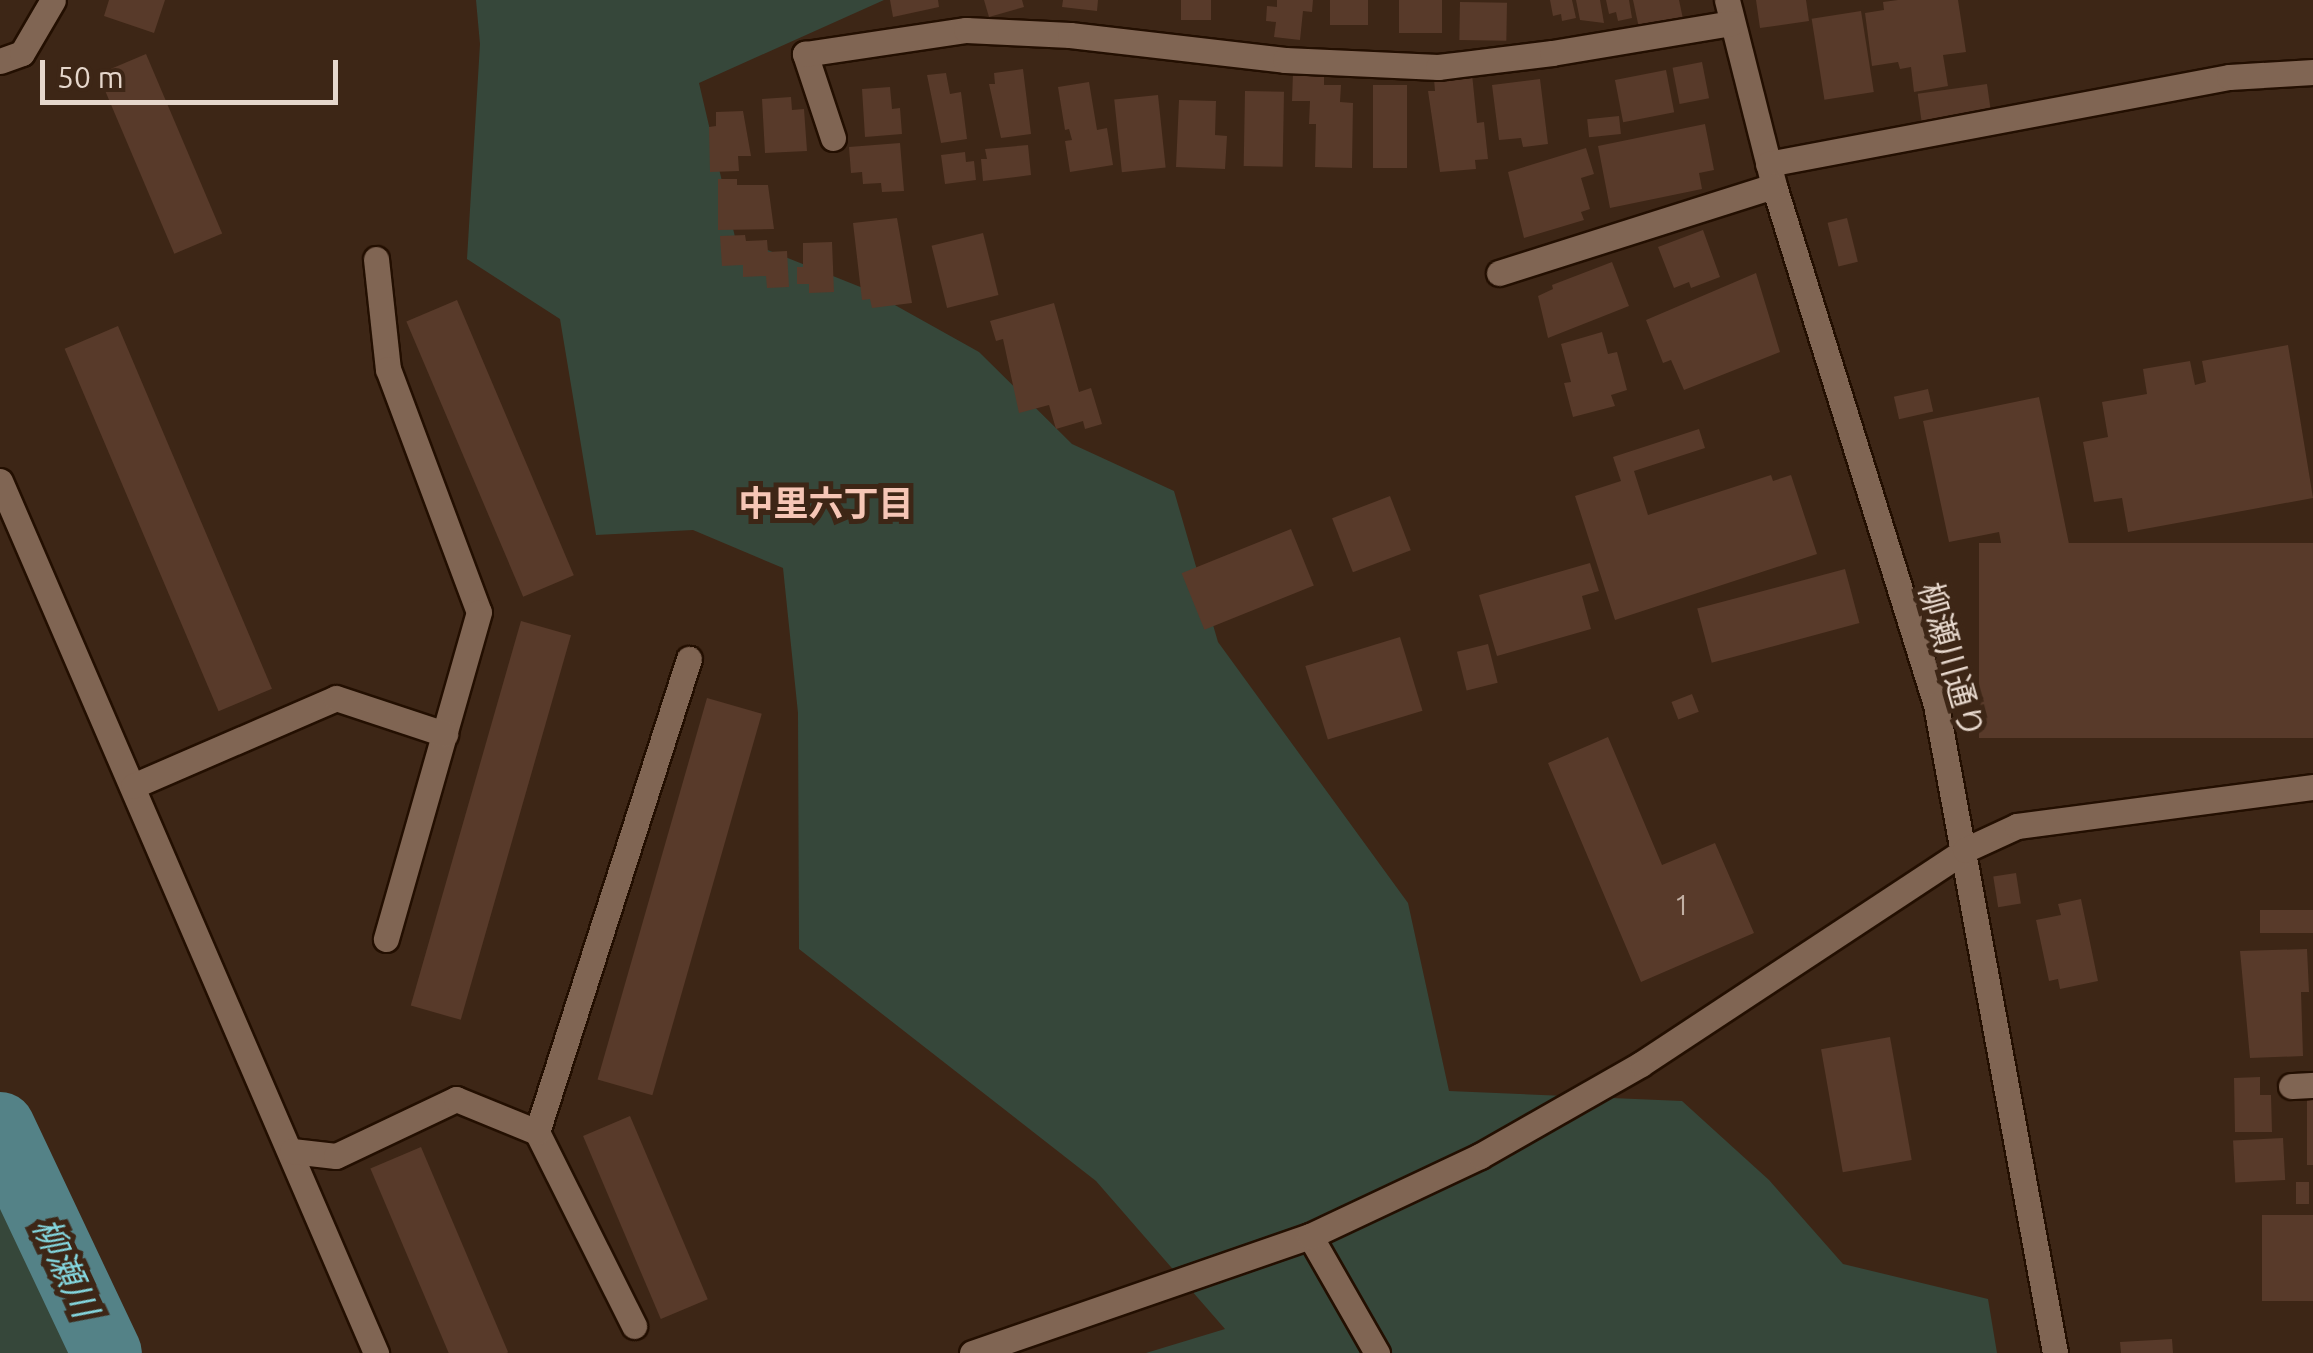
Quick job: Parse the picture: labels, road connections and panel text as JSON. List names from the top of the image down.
{
  "streets": {
    "street": ["柳瀬川通り"]
  },
  "districts": ["中里六丁目"],
  "water": ["柳瀬川"],
  "house_numbers": ["1"],
  "scale_bar": "50 m"
}
